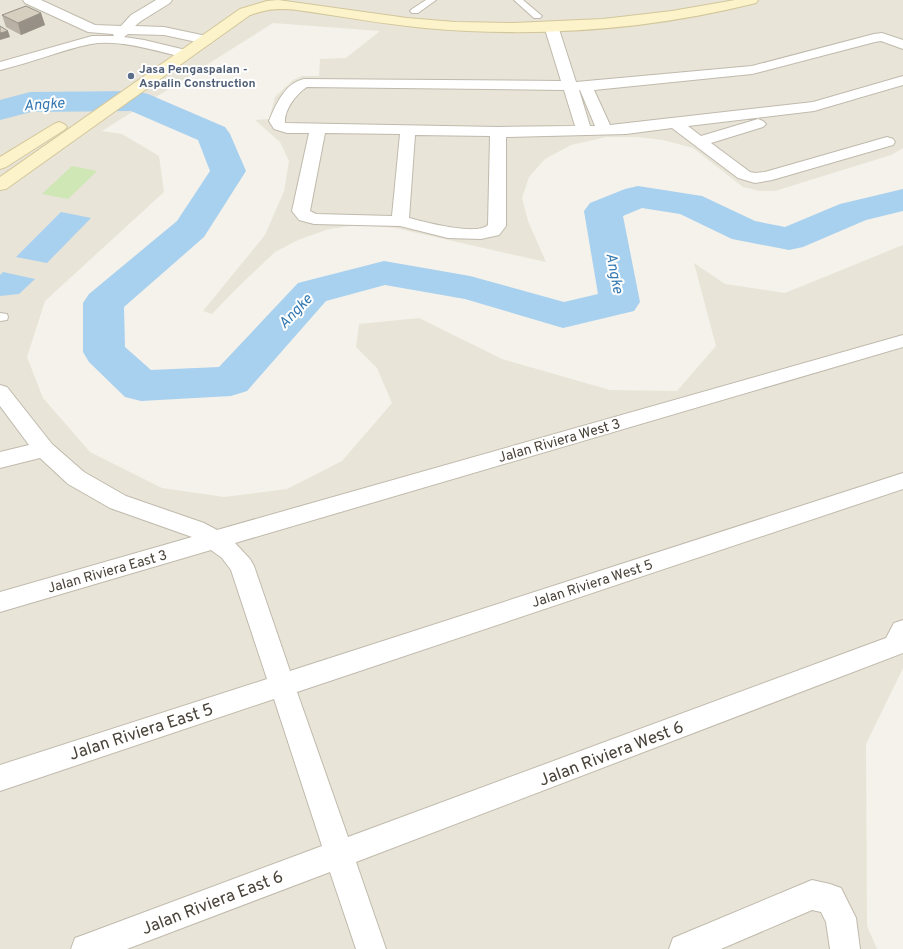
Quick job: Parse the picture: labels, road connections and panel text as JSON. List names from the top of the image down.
{
  "streets": {
    "street": [
      "Jalan Riviera West 3",
      "Jalan Riviera East 3",
      "Jalan Riviera West 5",
      "Jalan Riviera East 5",
      "Jalan Riviera West 6",
      "Jalan Riviera East 6"
    ]
  },
  "crossings": [
    ["Jalan Riviera West 3", "Jalan Riviera East 3"],
    ["Jalan Riviera West 5", "Jalan Riviera East 5"],
    ["Jalan Riviera West 6", "Jalan Riviera East 6"]
  ],
  "water": ["Angke"],
  "places": ["Jasa Pengaspalan - Aspalin Construction"]
}
